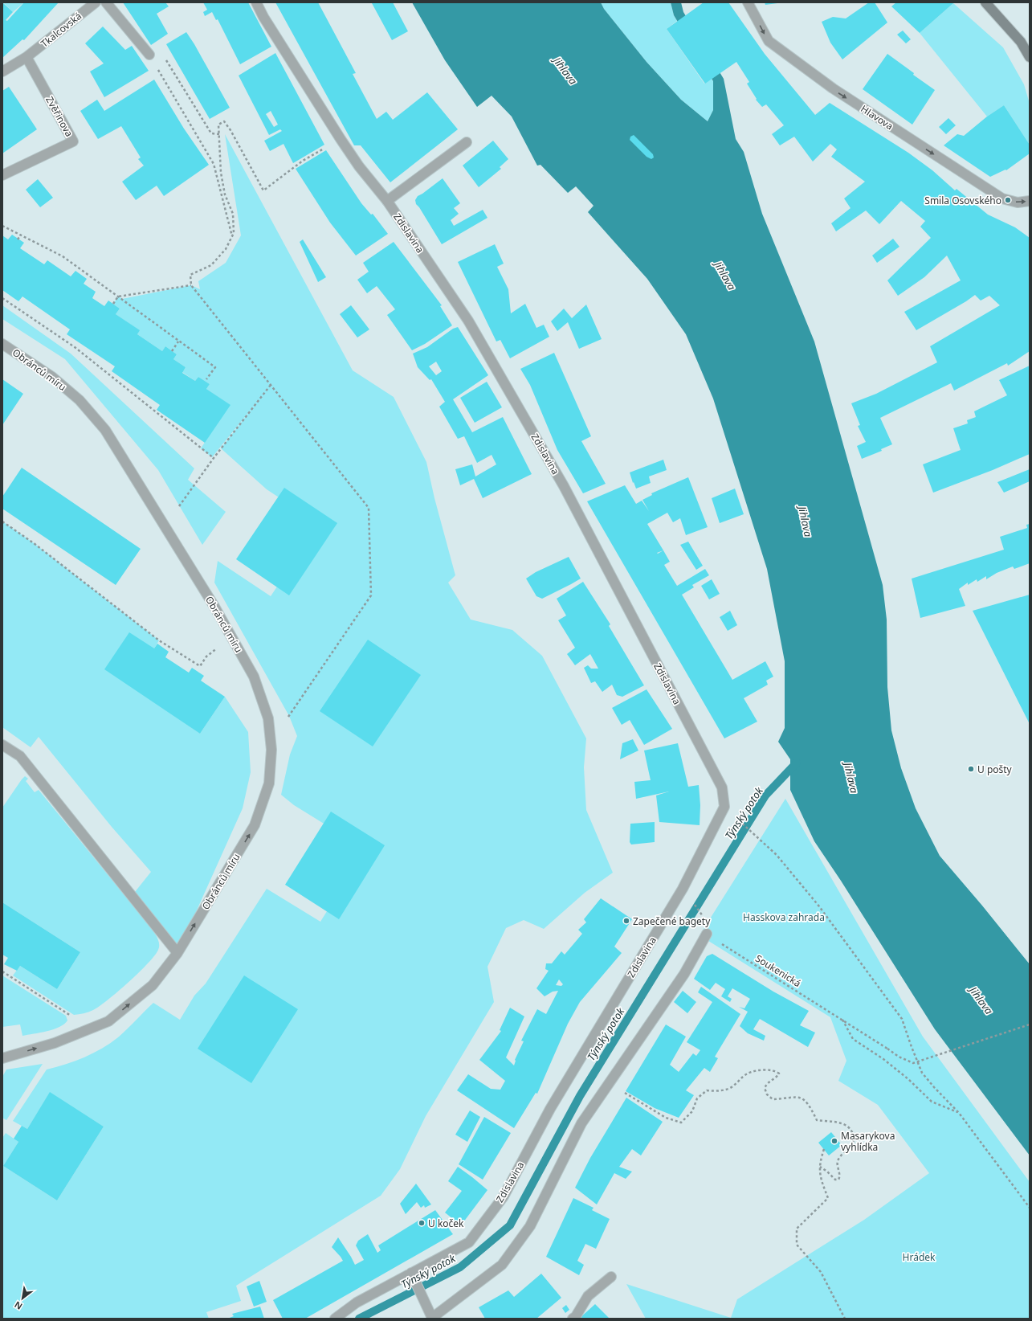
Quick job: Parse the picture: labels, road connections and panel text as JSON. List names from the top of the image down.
{
  "streets": {
    "street": [
      "Tkalcovská",
      "Zvěřinova",
      "Hlavova",
      "Zdislavina",
      "Obránců míru"
    ],
    "path": ["Soukenická"]
  },
  "crossings": [
    ["Tkalcovská", "Zvěřinova"]
  ],
  "one_way": ["Hlavova", "Obránců míru"],
  "water": ["Jihlava", "Týnský potok"],
  "parks": ["Hasskova zahrada", "Hrádek"],
  "places": [
    "Smila Osovského",
    "U pošty",
    "Zapečené bagety",
    "Masarykova vyhlídka",
    "U koček"
  ],
  "north": "bottom left"
}
